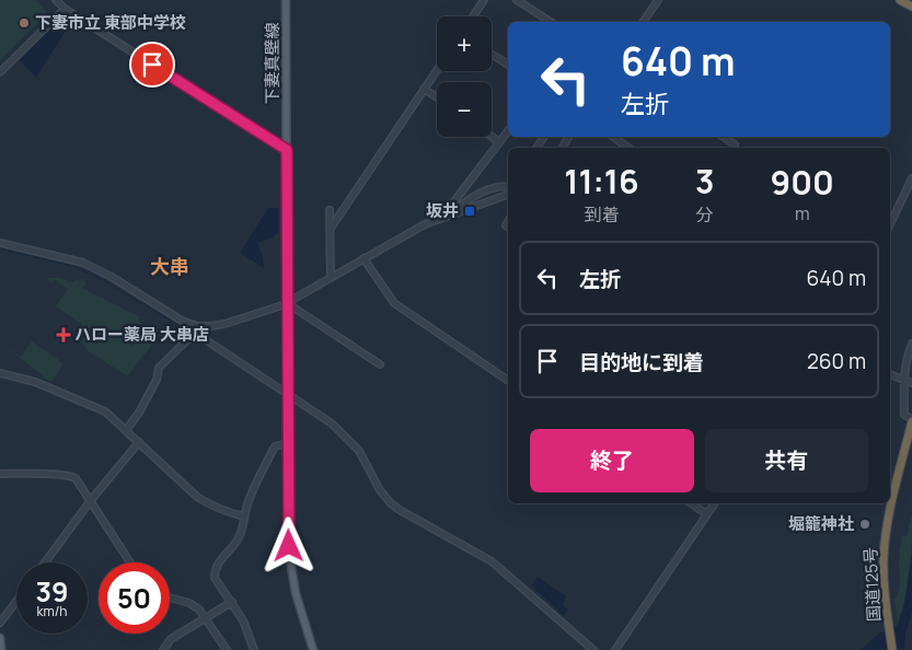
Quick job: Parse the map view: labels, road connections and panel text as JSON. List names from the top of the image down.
{
  "streets": {
    "highway": ["国道125号"],
    "main road": ["下妻真壁線"]
  },
  "districts": ["大串"],
  "places": {
    "other": ["下妻市立 東部中学校", "堀籠神社"],
    "transit": ["坂井"],
    "health": ["ハロー薬局 大串店"]
  },
  "page": {
    "map_buttons": ["+", "−"],
    "turn": ["640 m", "左折"],
    "eta": [
      "11:16",
      "到着",
      "3",
      "分",
      "900",
      "m"
    ],
    "list": [
      {
        "name": "左折",
        "value": "640 m"
      },
      {
        "name": "目的地に到着",
        "value": "260 m"
      }
    ],
    "buttons": ["終了", "共有"],
    "speed": "39 km/h",
    "limit": "50"
  }
}
